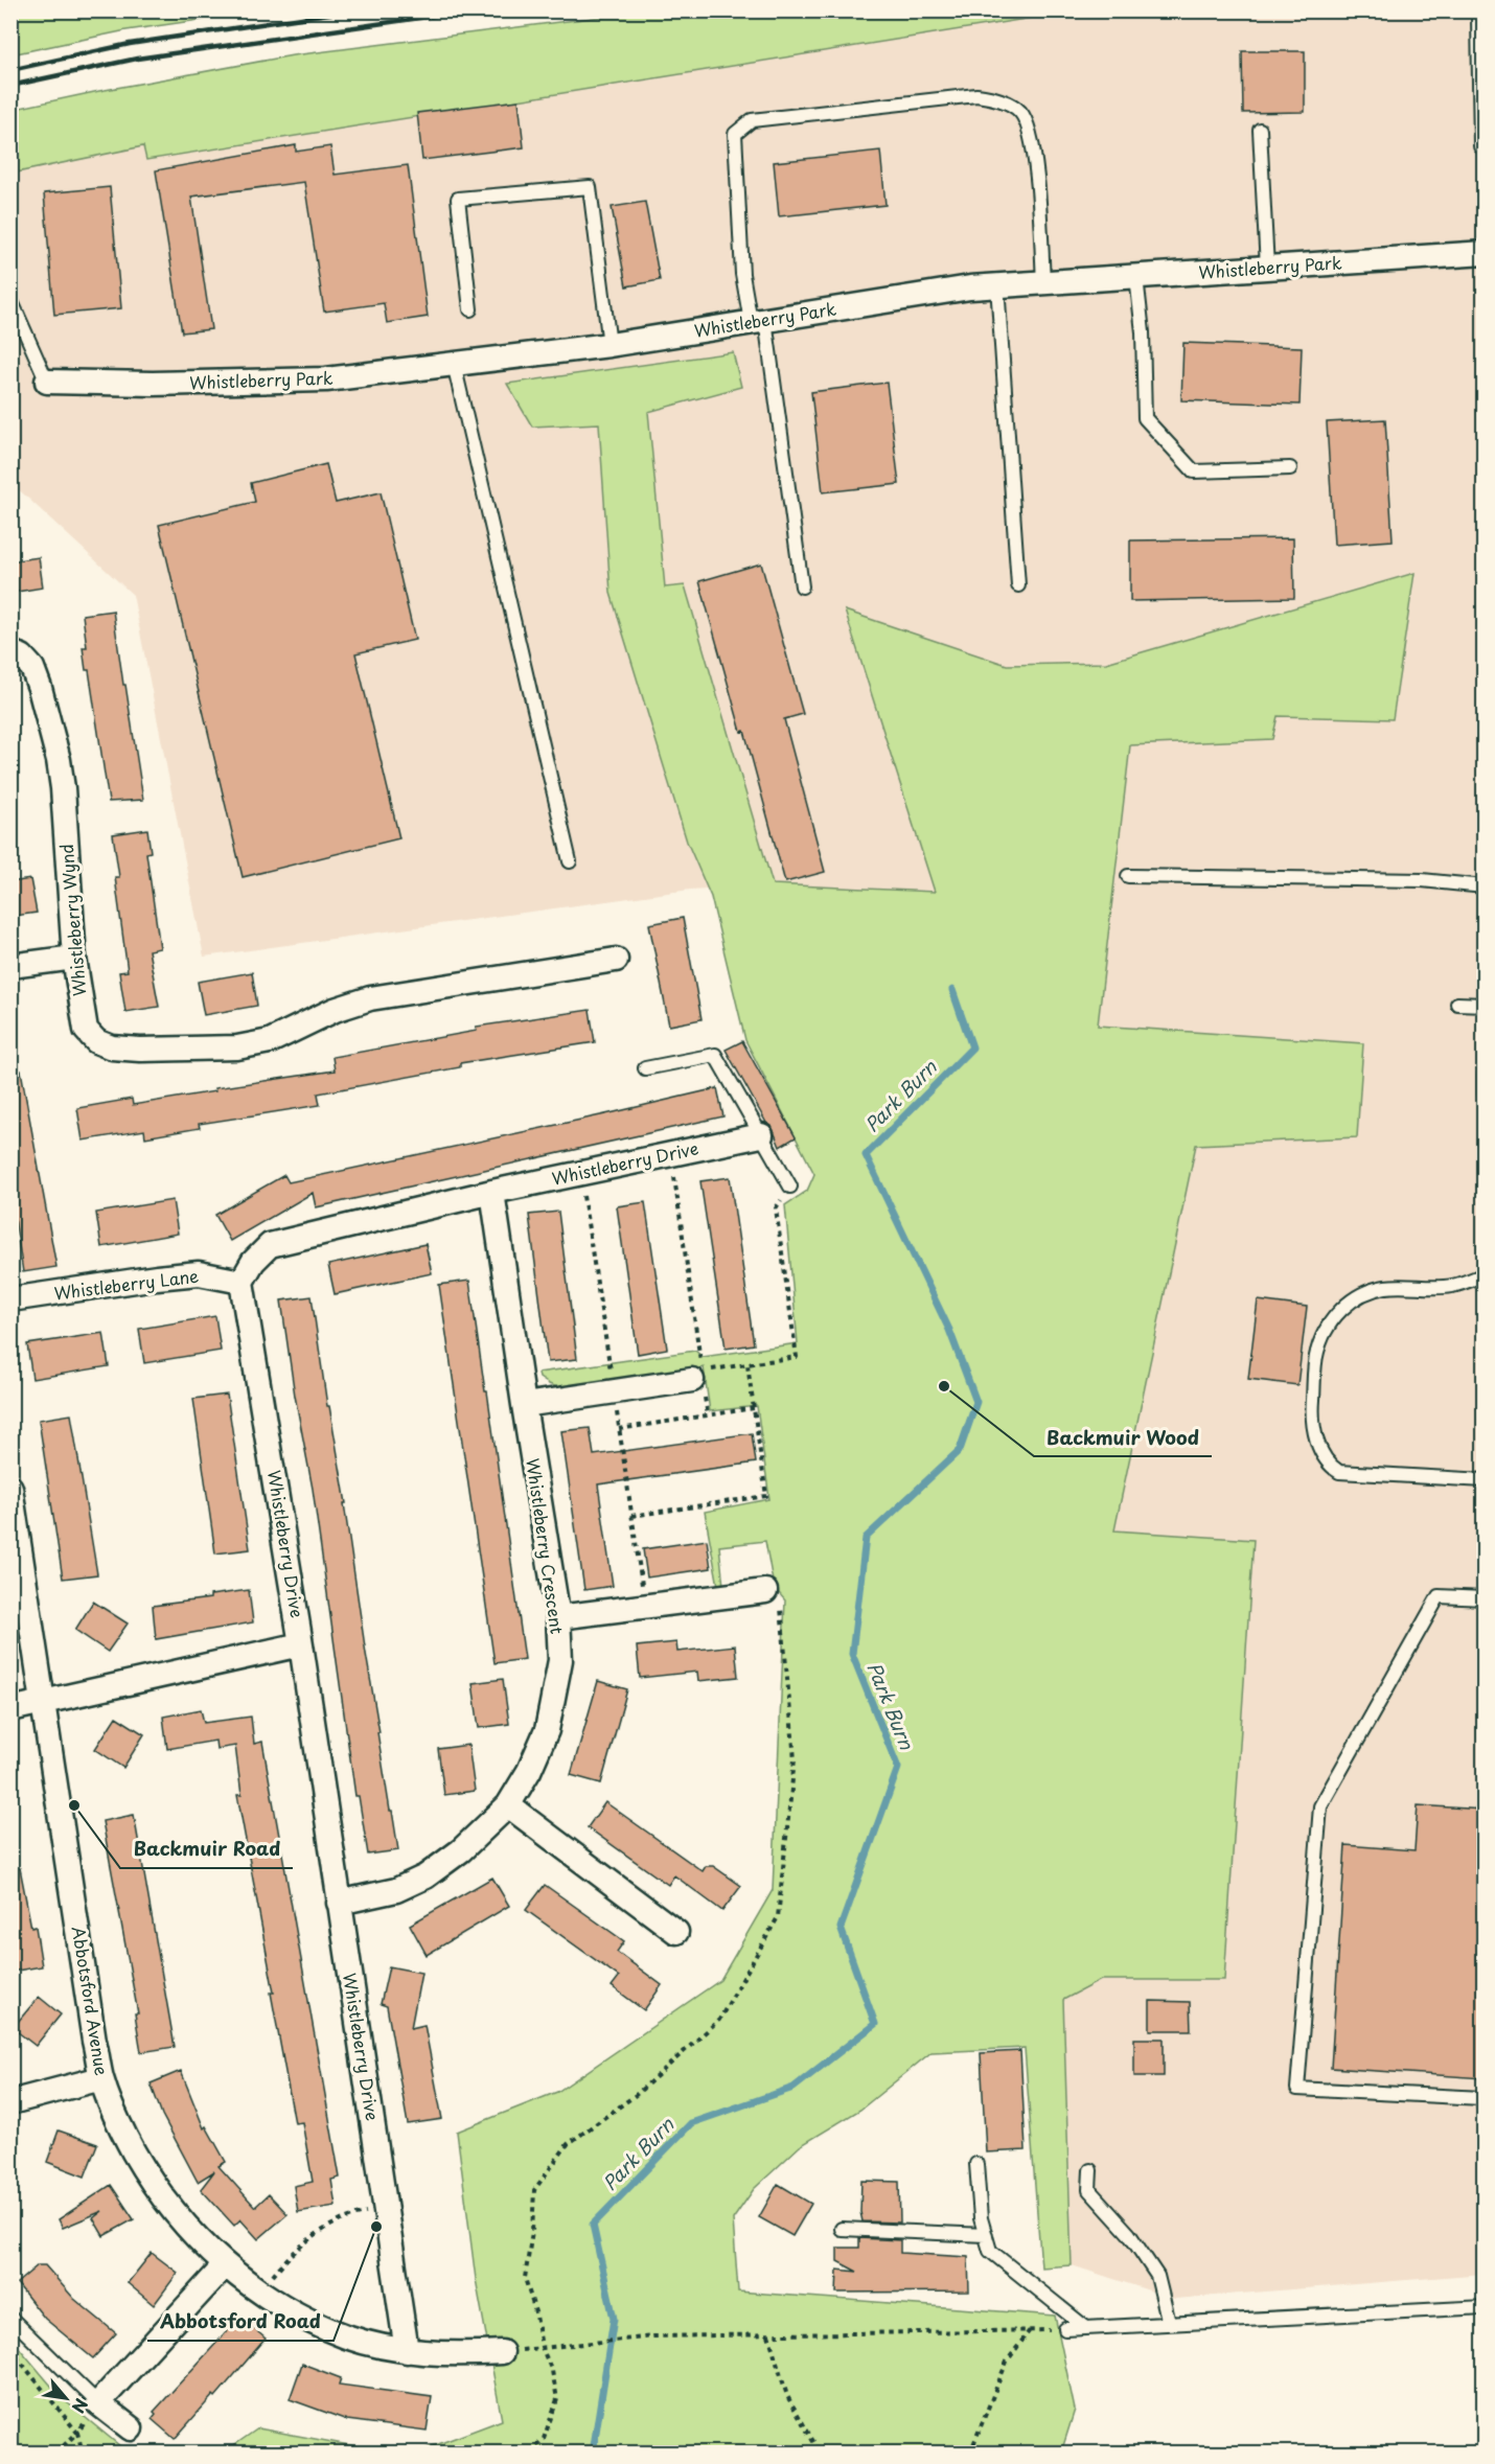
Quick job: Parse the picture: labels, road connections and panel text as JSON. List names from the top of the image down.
{
  "streets": {
    "street": [
      "Whistleberry Park",
      "Whistleberry Wynd",
      "Whistleberry Drive",
      "Whistleberry Lane",
      "Whistleberry Crescent",
      "Abbotsford Avenue"
    ]
  },
  "crossings": [
    ["Whistleberry Drive", "Whistleberry Lane"],
    ["Whistleberry Drive", "Whistleberry Crescent"],
    ["Whistleberry Drive", "Abbotsford Avenue"]
  ],
  "water": ["Park Burn"],
  "places": ["Backmuir Wood", "Backmuir Road", "Abbotsford Road"],
  "north": "bottom right"
}
